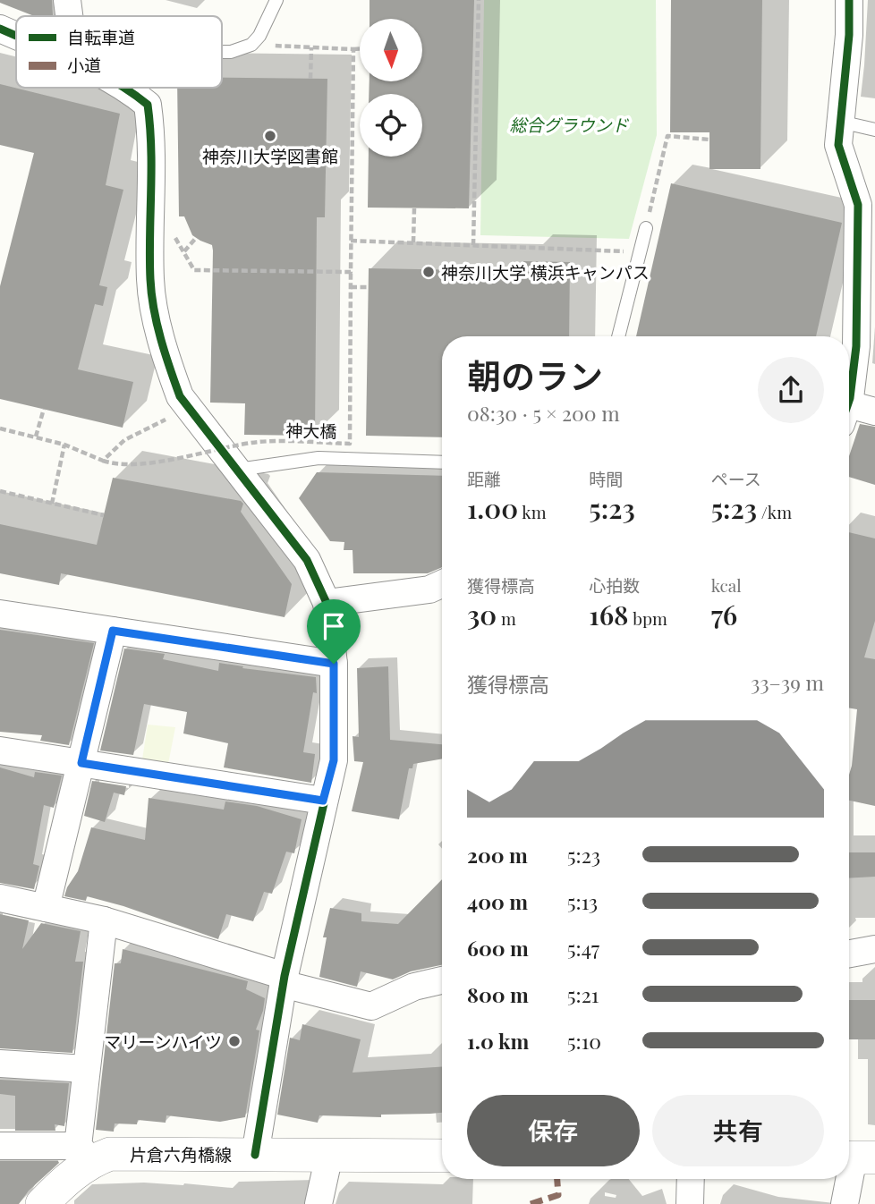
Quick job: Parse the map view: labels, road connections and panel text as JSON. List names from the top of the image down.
{
  "streets": {
    "street": ["片倉六角橋線"],
    "path": ["神大橋"]
  },
  "parks": ["総合グラウンド"],
  "places": ["神奈川大学図書館", "神奈川大学 横浜キャンパス", "マリーンハイツ"],
  "legend": ["自転車道", "小道"],
  "north": "bottom",
  "page": {
    "heading": ["朝のラン", "08:30 · 5 × 200 m"],
    "stats": [
      ["距離", "1.00 km"],
      ["時間", "5:23"],
      ["ペース", "5:23 /km"],
      ["獲得標高", "30 m"],
      ["心拍数", "168 bpm"],
      ["kcal", "76"]
    ],
    "chart": ["獲得標高", "33–39 m"],
    "list": [
      {
        "name": "200 m",
        "note": "5:23"
      },
      {
        "name": "400 m",
        "note": "5:13"
      },
      {
        "name": "600 m",
        "note": "5:47"
      },
      {
        "name": "800 m",
        "note": "5:21"
      },
      {
        "name": "1.0 km",
        "note": "5:10"
      }
    ],
    "buttons": ["保存", "共有"]
  }
}
